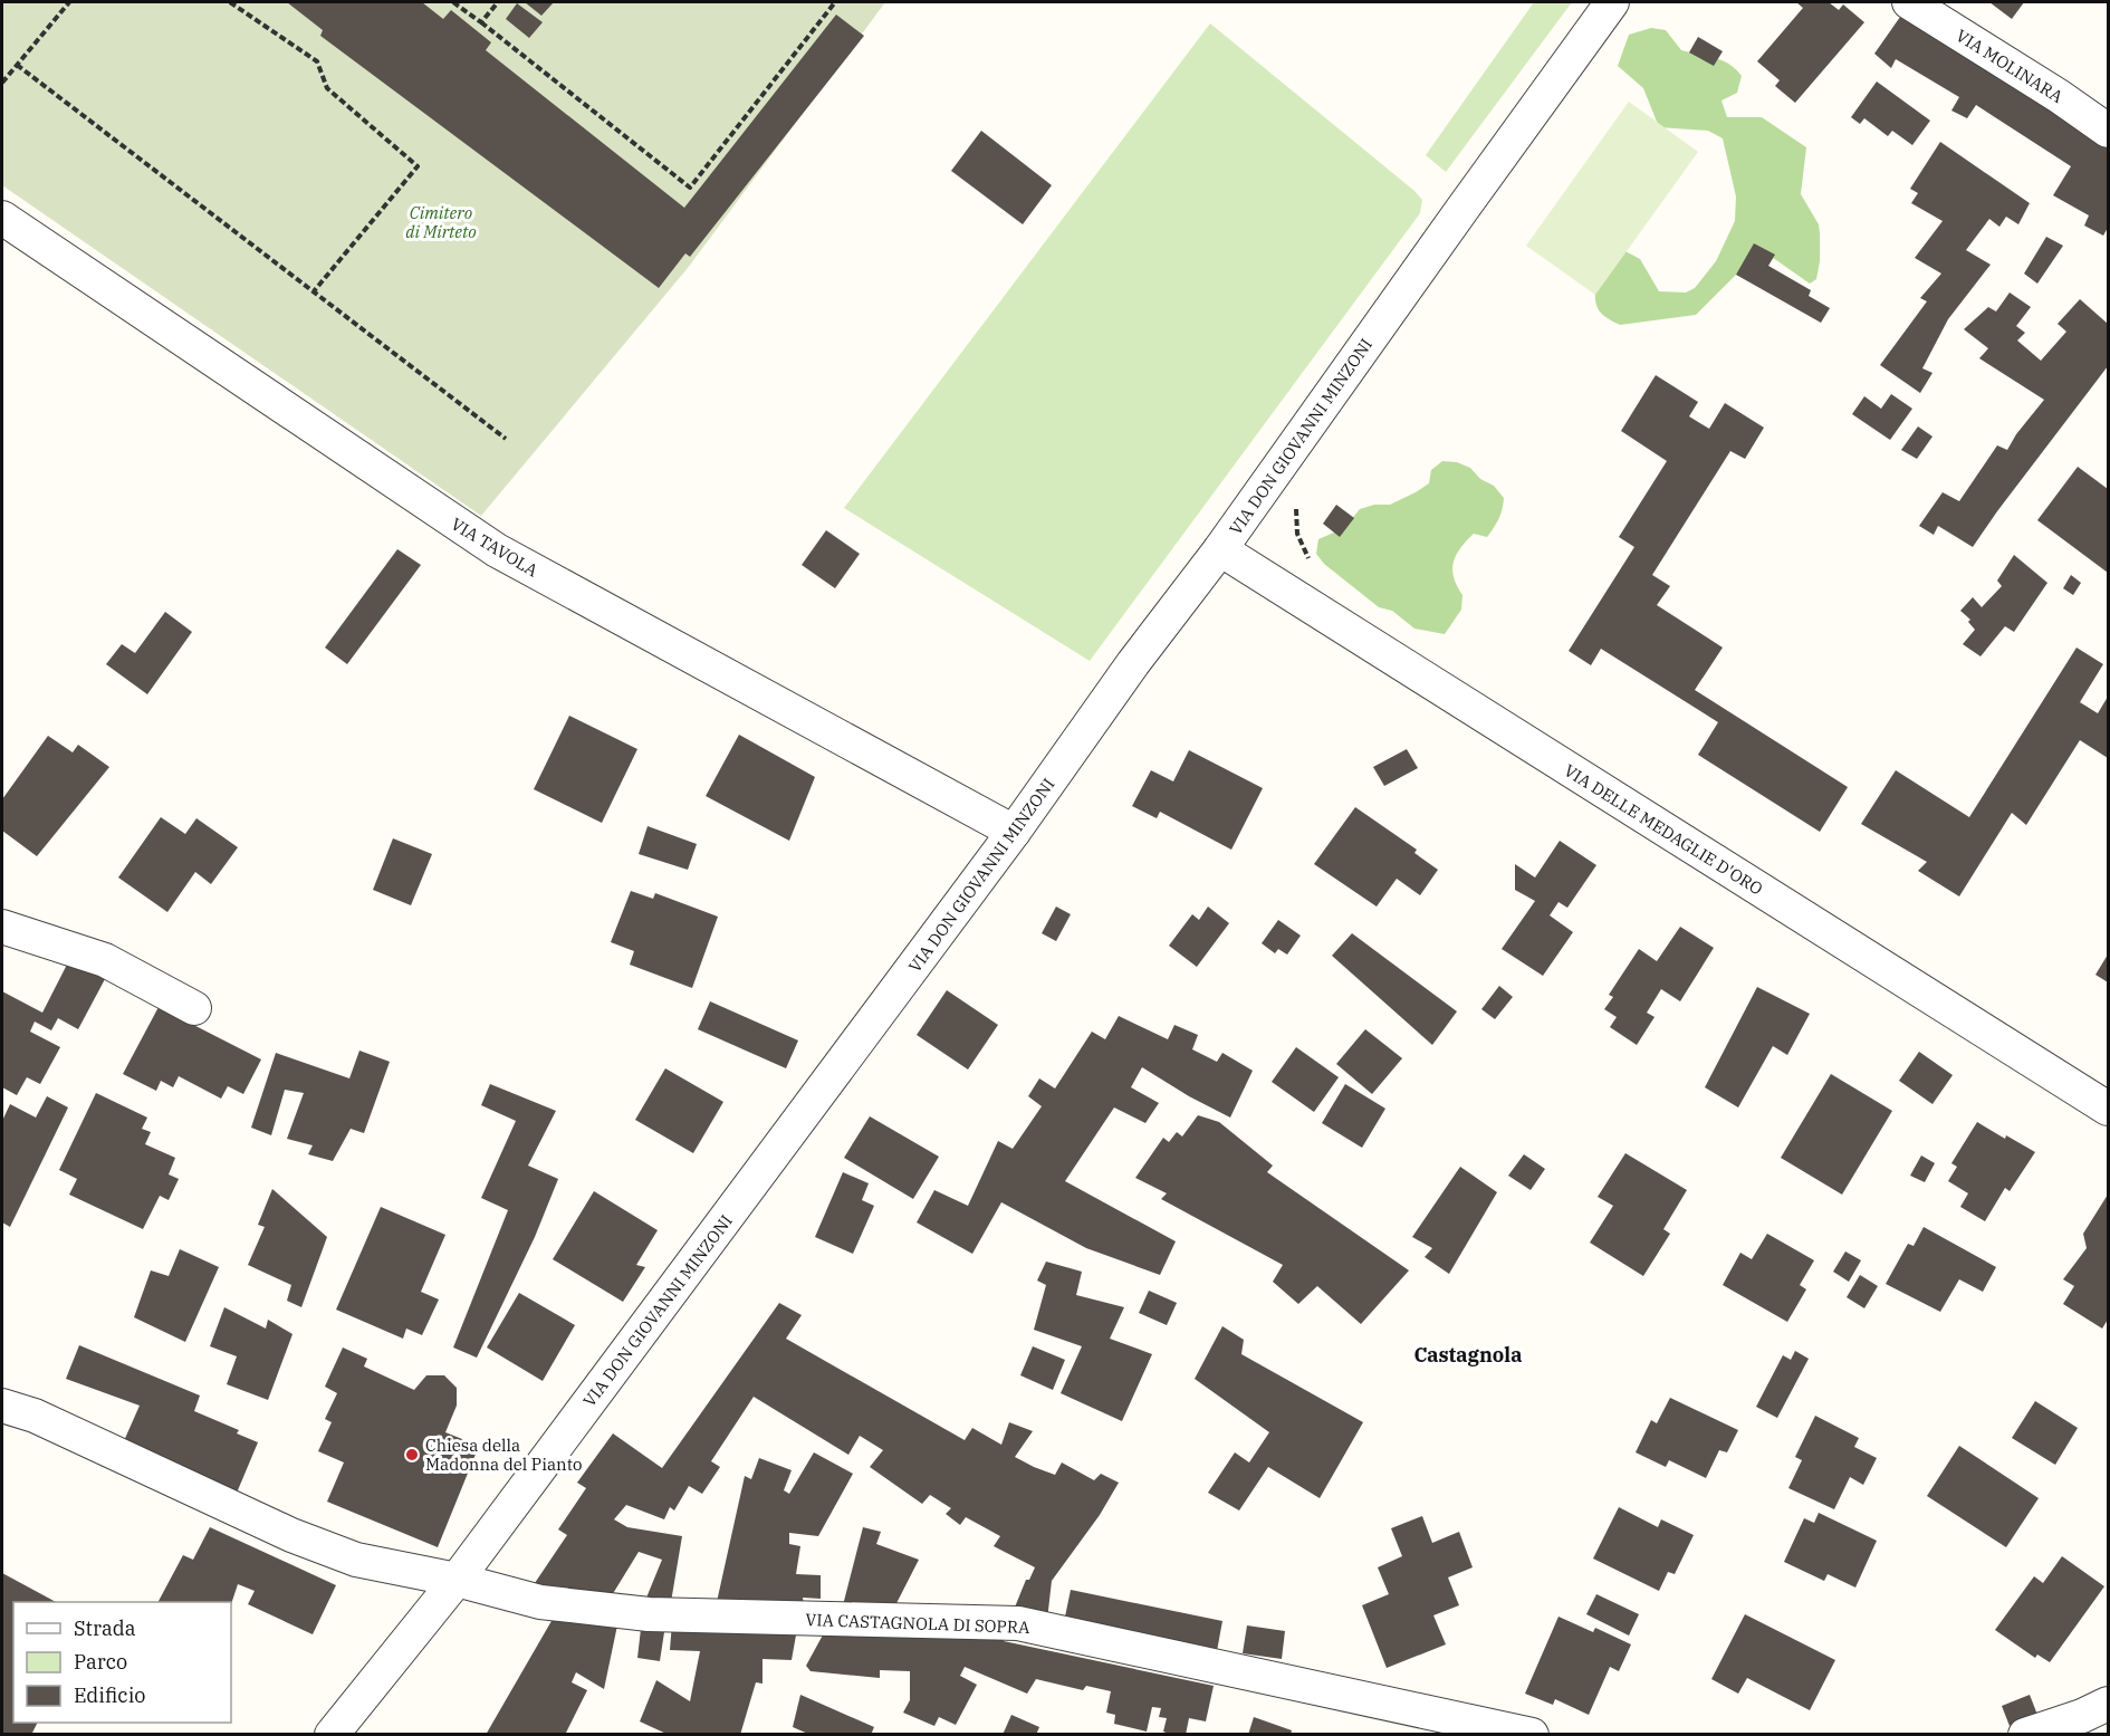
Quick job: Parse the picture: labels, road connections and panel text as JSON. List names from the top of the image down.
{
  "streets": {
    "street": [
      "VIA MOLINARA",
      "VIA DON GIOVANNI MINZONI",
      "VIA TAVOLA",
      "VIA DELLE MEDAGLIE D'ORO",
      "VIA CASTAGNOLA DI SOPRA"
    ]
  },
  "crossings": [
    ["VIA DON GIOVANNI MINZONI", "VIA TAVOLA"],
    ["VIA DON GIOVANNI MINZONI", "VIA DELLE MEDAGLIE D'ORO"],
    ["VIA DON GIOVANNI MINZONI", "VIA CASTAGNOLA DI SOPRA"]
  ],
  "districts": ["Castagnola"],
  "parks": ["Cimitero di Mirteto"],
  "places": ["Chiesa della Madonna del Pianto"],
  "legend": ["Strada", "Parco", "Edificio"]
}
